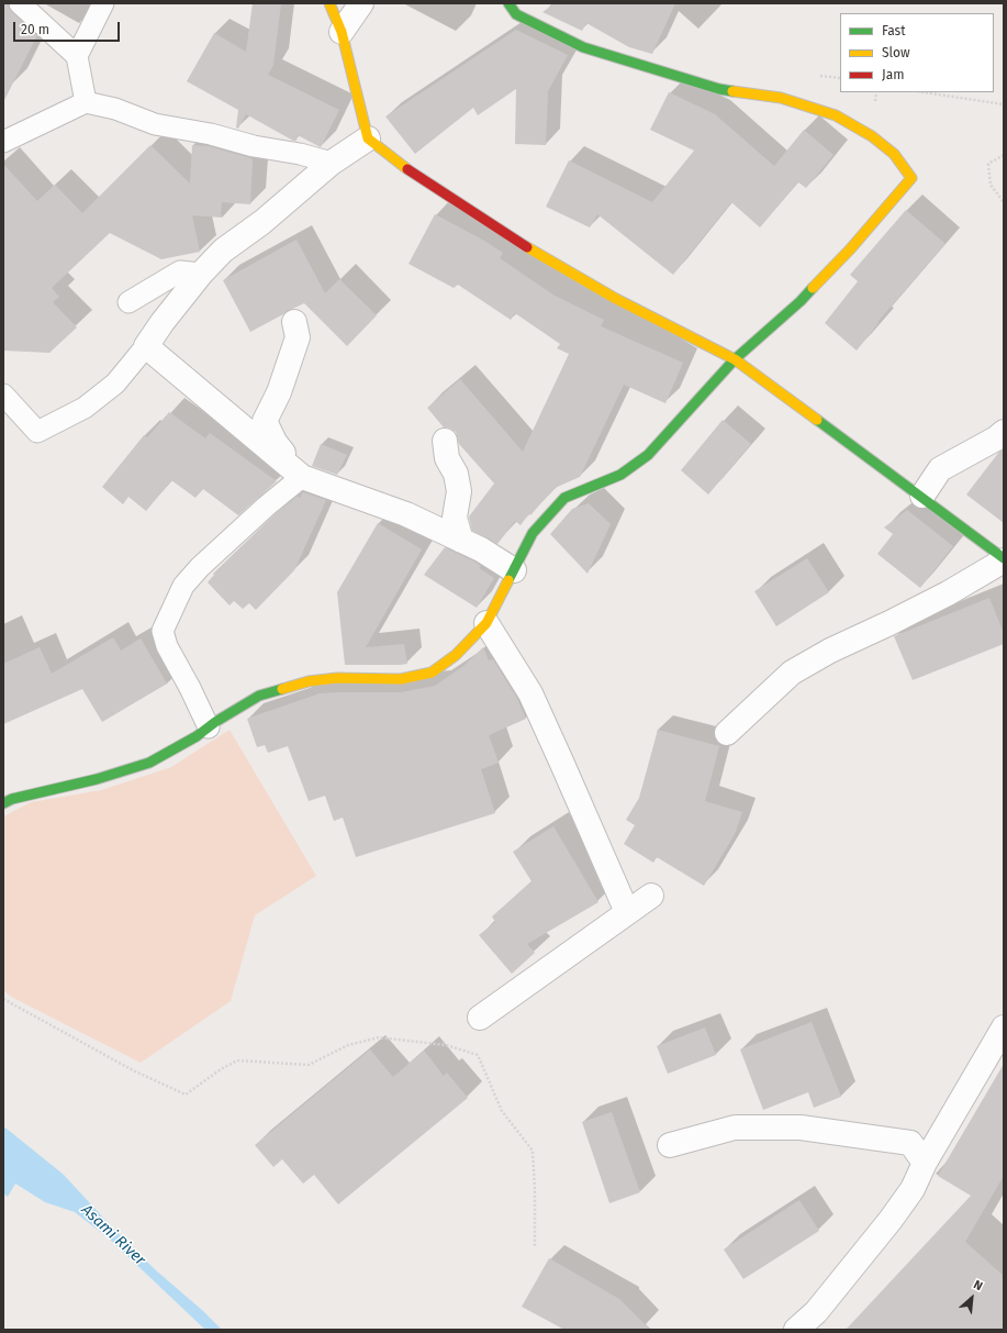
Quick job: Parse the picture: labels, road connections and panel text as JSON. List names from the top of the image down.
{
  "water": ["Asami River"],
  "legend": ["Fast", "Slow", "Jam"],
  "scale_bar": "20 m",
  "north": "top right"
}
